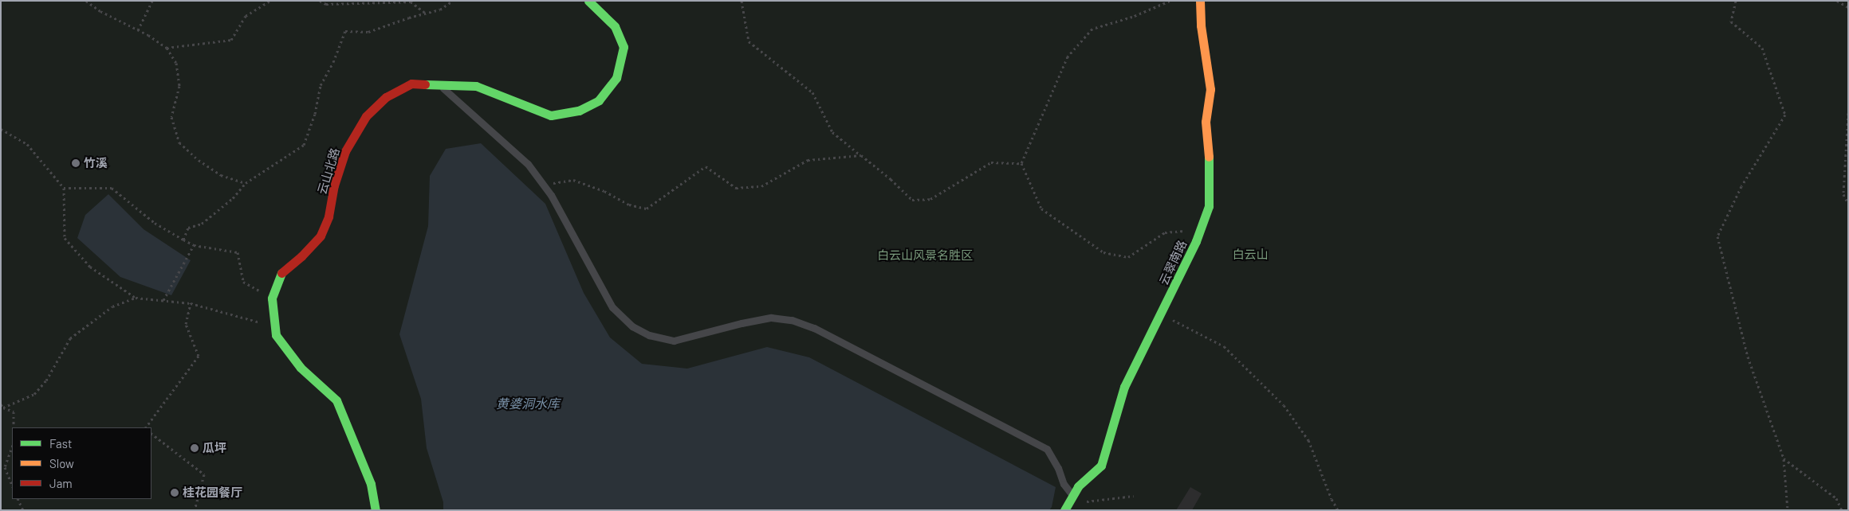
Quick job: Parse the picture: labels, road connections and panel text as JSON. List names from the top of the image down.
{
  "streets": {
    "street": ["云山北路", "云翠南路"]
  },
  "water": ["黄婆洞水库"],
  "parks": ["白云山", "白云山风景名胜区"],
  "places": ["竹溪", "瓜坪", "桂花园餐厅"],
  "legend": ["Fast", "Slow", "Jam"]
}
